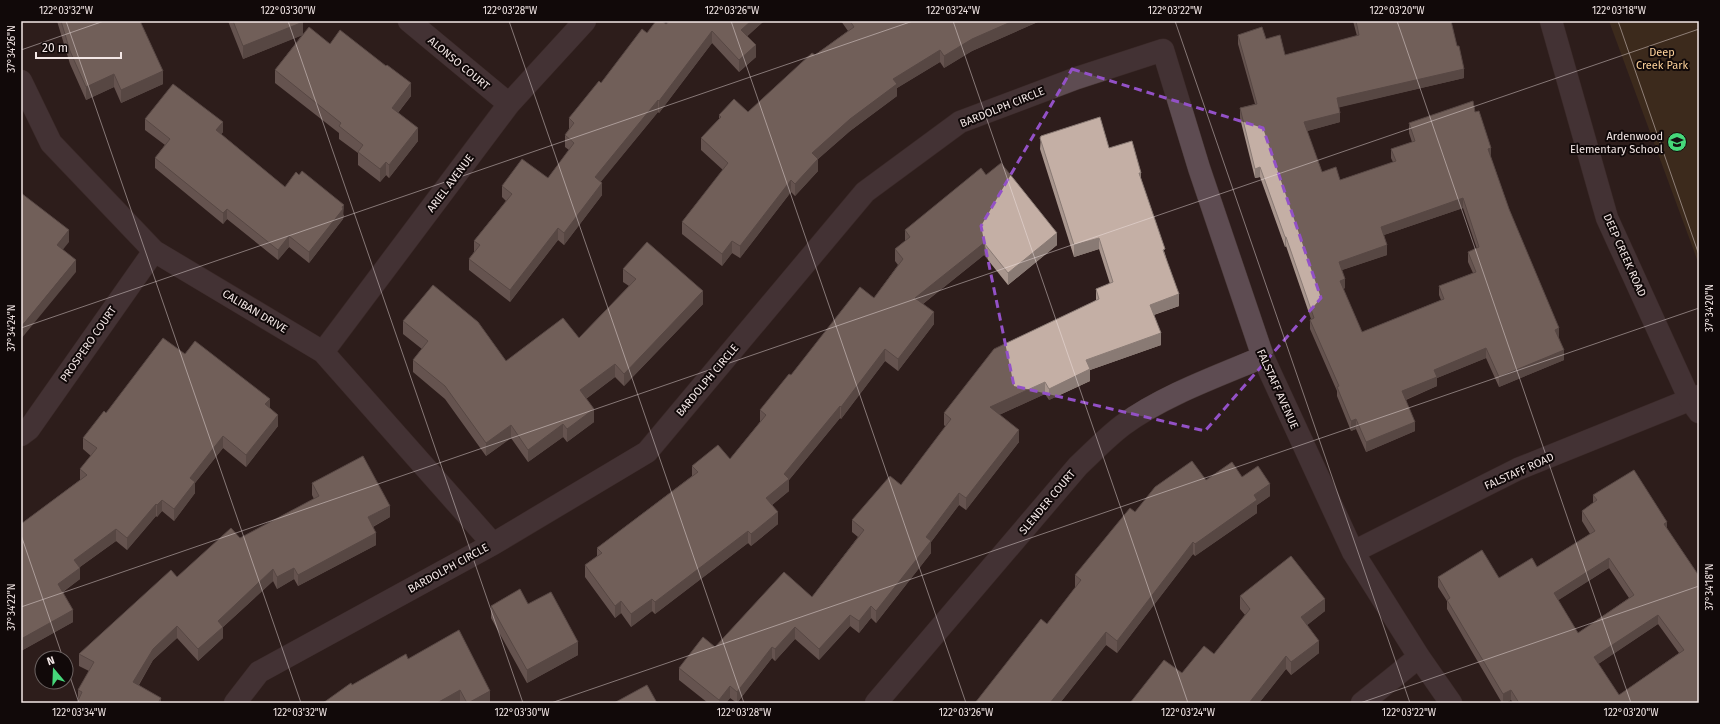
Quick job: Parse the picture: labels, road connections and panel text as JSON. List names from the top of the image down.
{
  "streets": {
    "street": [
      "ALONSO COURT",
      "BARDOLPH CIRCLE",
      "ARIEL AVENUE",
      "DEEP CREEK ROAD",
      "CALIBAN DRIVE",
      "PROSPERO COURT",
      "FALSTAFF AVENUE",
      "FALSTAFF ROAD",
      "SLENDER COURT"
    ]
  },
  "crossings": [
    ["ALONSO COURT", "ARIEL AVENUE"],
    ["BARDOLPH CIRCLE", "CALIBAN DRIVE"],
    ["BARDOLPH CIRCLE", "FALSTAFF AVENUE"],
    ["ARIEL AVENUE", "CALIBAN DRIVE"],
    ["DEEP CREEK ROAD", "FALSTAFF ROAD"],
    ["CALIBAN DRIVE", "PROSPERO COURT"],
    ["FALSTAFF AVENUE", "FALSTAFF ROAD"],
    ["FALSTAFF AVENUE", "SLENDER COURT"]
  ],
  "parks": ["Deep Creek Park"],
  "places": {
    "school or university": ["Ardenwood Elementary School"]
  },
  "scale_bar": "20 m",
  "north": "top",
  "coordinates": [
    "122°03'32\"W",
    "122°03'30\"W",
    "122°03'28\"W",
    "122°03'26\"W",
    "122°03'24\"W",
    "122°03'22\"W",
    "122°03'20\"W",
    "122°03'18\"W",
    "37°34'26\"N",
    "37°34'20\"N",
    "37°34'24\"N",
    "37°34'18\"N",
    "37°34'22\"N",
    "122°03'34\"W"
  ]
}
